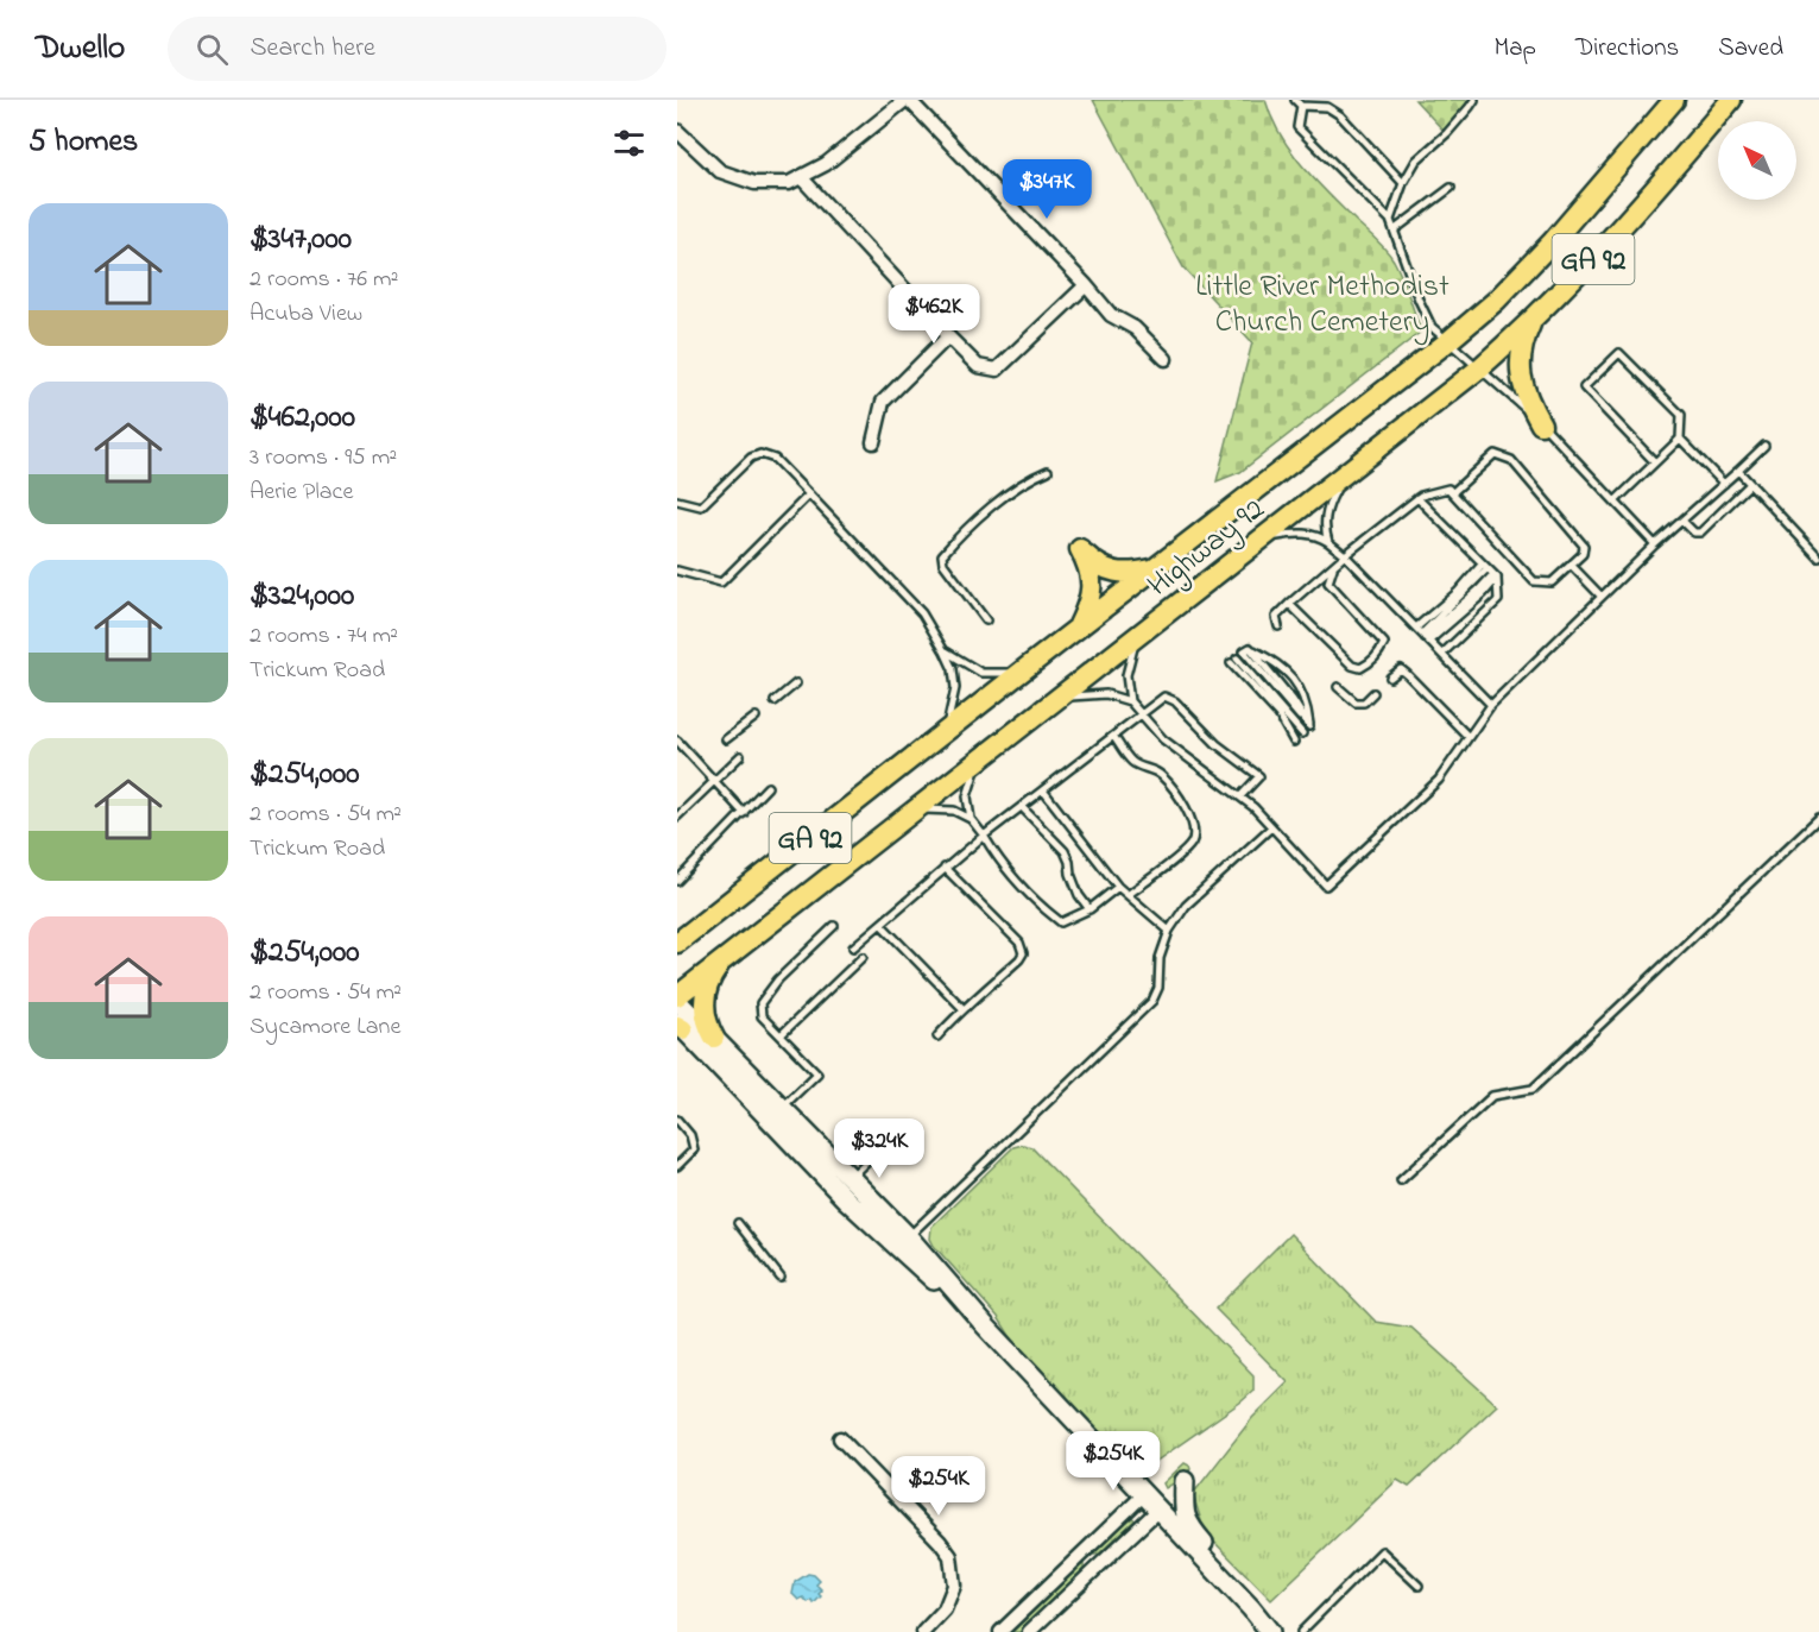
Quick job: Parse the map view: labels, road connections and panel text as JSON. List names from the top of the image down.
{
  "streets": {
    "main road": ["GA 92", "Highway 92"]
  },
  "parks": ["Little River Methodist Church Cemetery"],
  "north": "top left",
  "page": {
    "header": "Dwello",
    "search": "Search here",
    "nav": ["Map", "Directions", "Saved"],
    "heading": "5 homes",
    "price": [
      "$347K",
      "$462K",
      "$324K",
      "$254K",
      "$254K"
    ],
    "list": [
      {
        "name": "$347,000",
        "note": "2 rooms · 76 m² · Acuba View"
      },
      {
        "name": "$462,000",
        "note": "3 rooms · 95 m² · Aerie Place"
      },
      {
        "name": "$324,000",
        "note": "2 rooms · 74 m² · Trickum Road"
      },
      {
        "name": "$254,000",
        "note": "2 rooms · 54 m² · Trickum Road"
      },
      {
        "name": "$254,000",
        "note": "2 rooms · 54 m² · Sycamore Lane"
      }
    ]
  }
}
